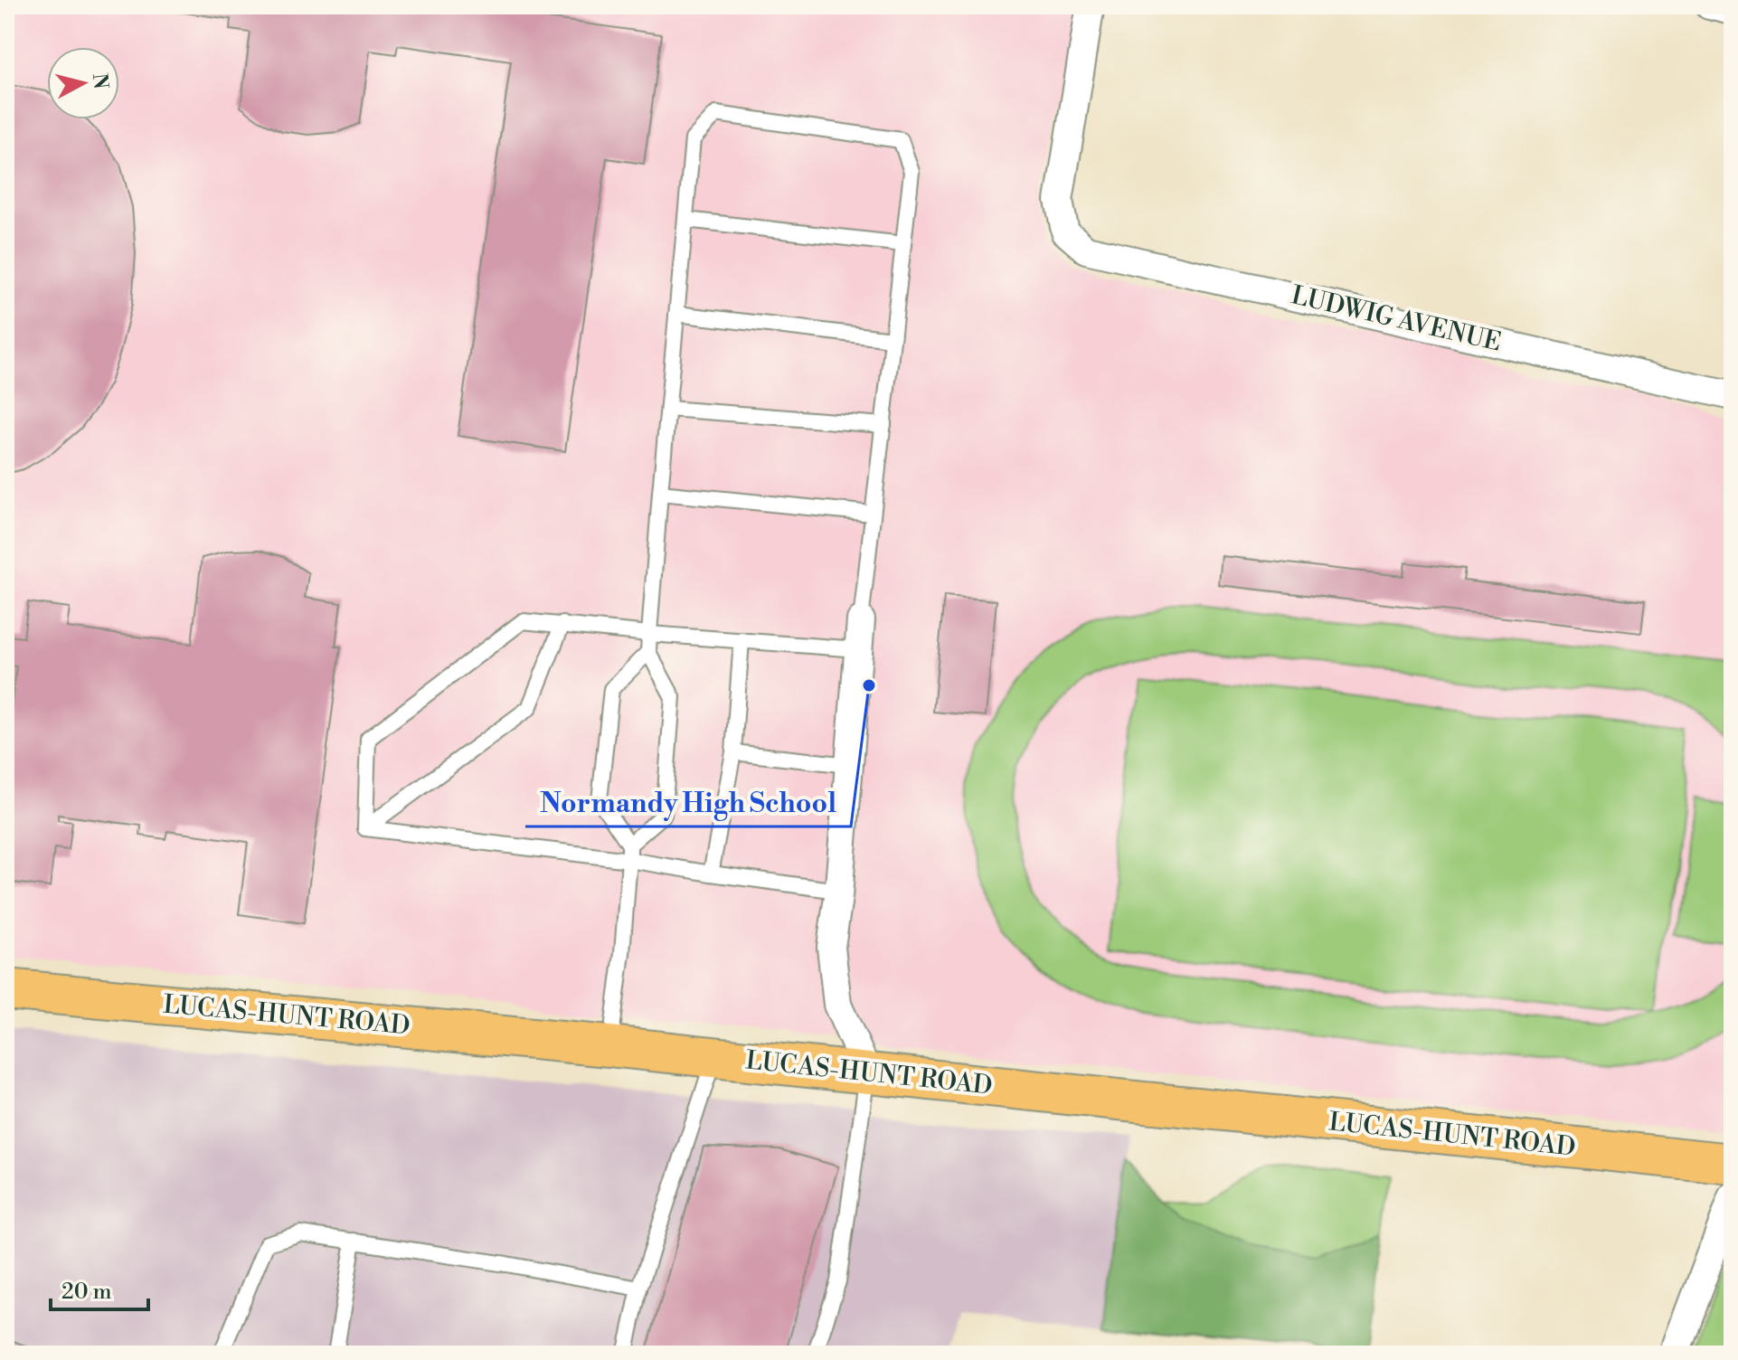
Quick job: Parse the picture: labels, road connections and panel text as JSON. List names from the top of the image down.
{
  "streets": {
    "main road": ["LUCAS-HUNT ROAD"],
    "street": ["LUDWIG AVENUE"]
  },
  "places": ["Normandy High School"],
  "scale_bar": "20 m",
  "north": "right"
}
